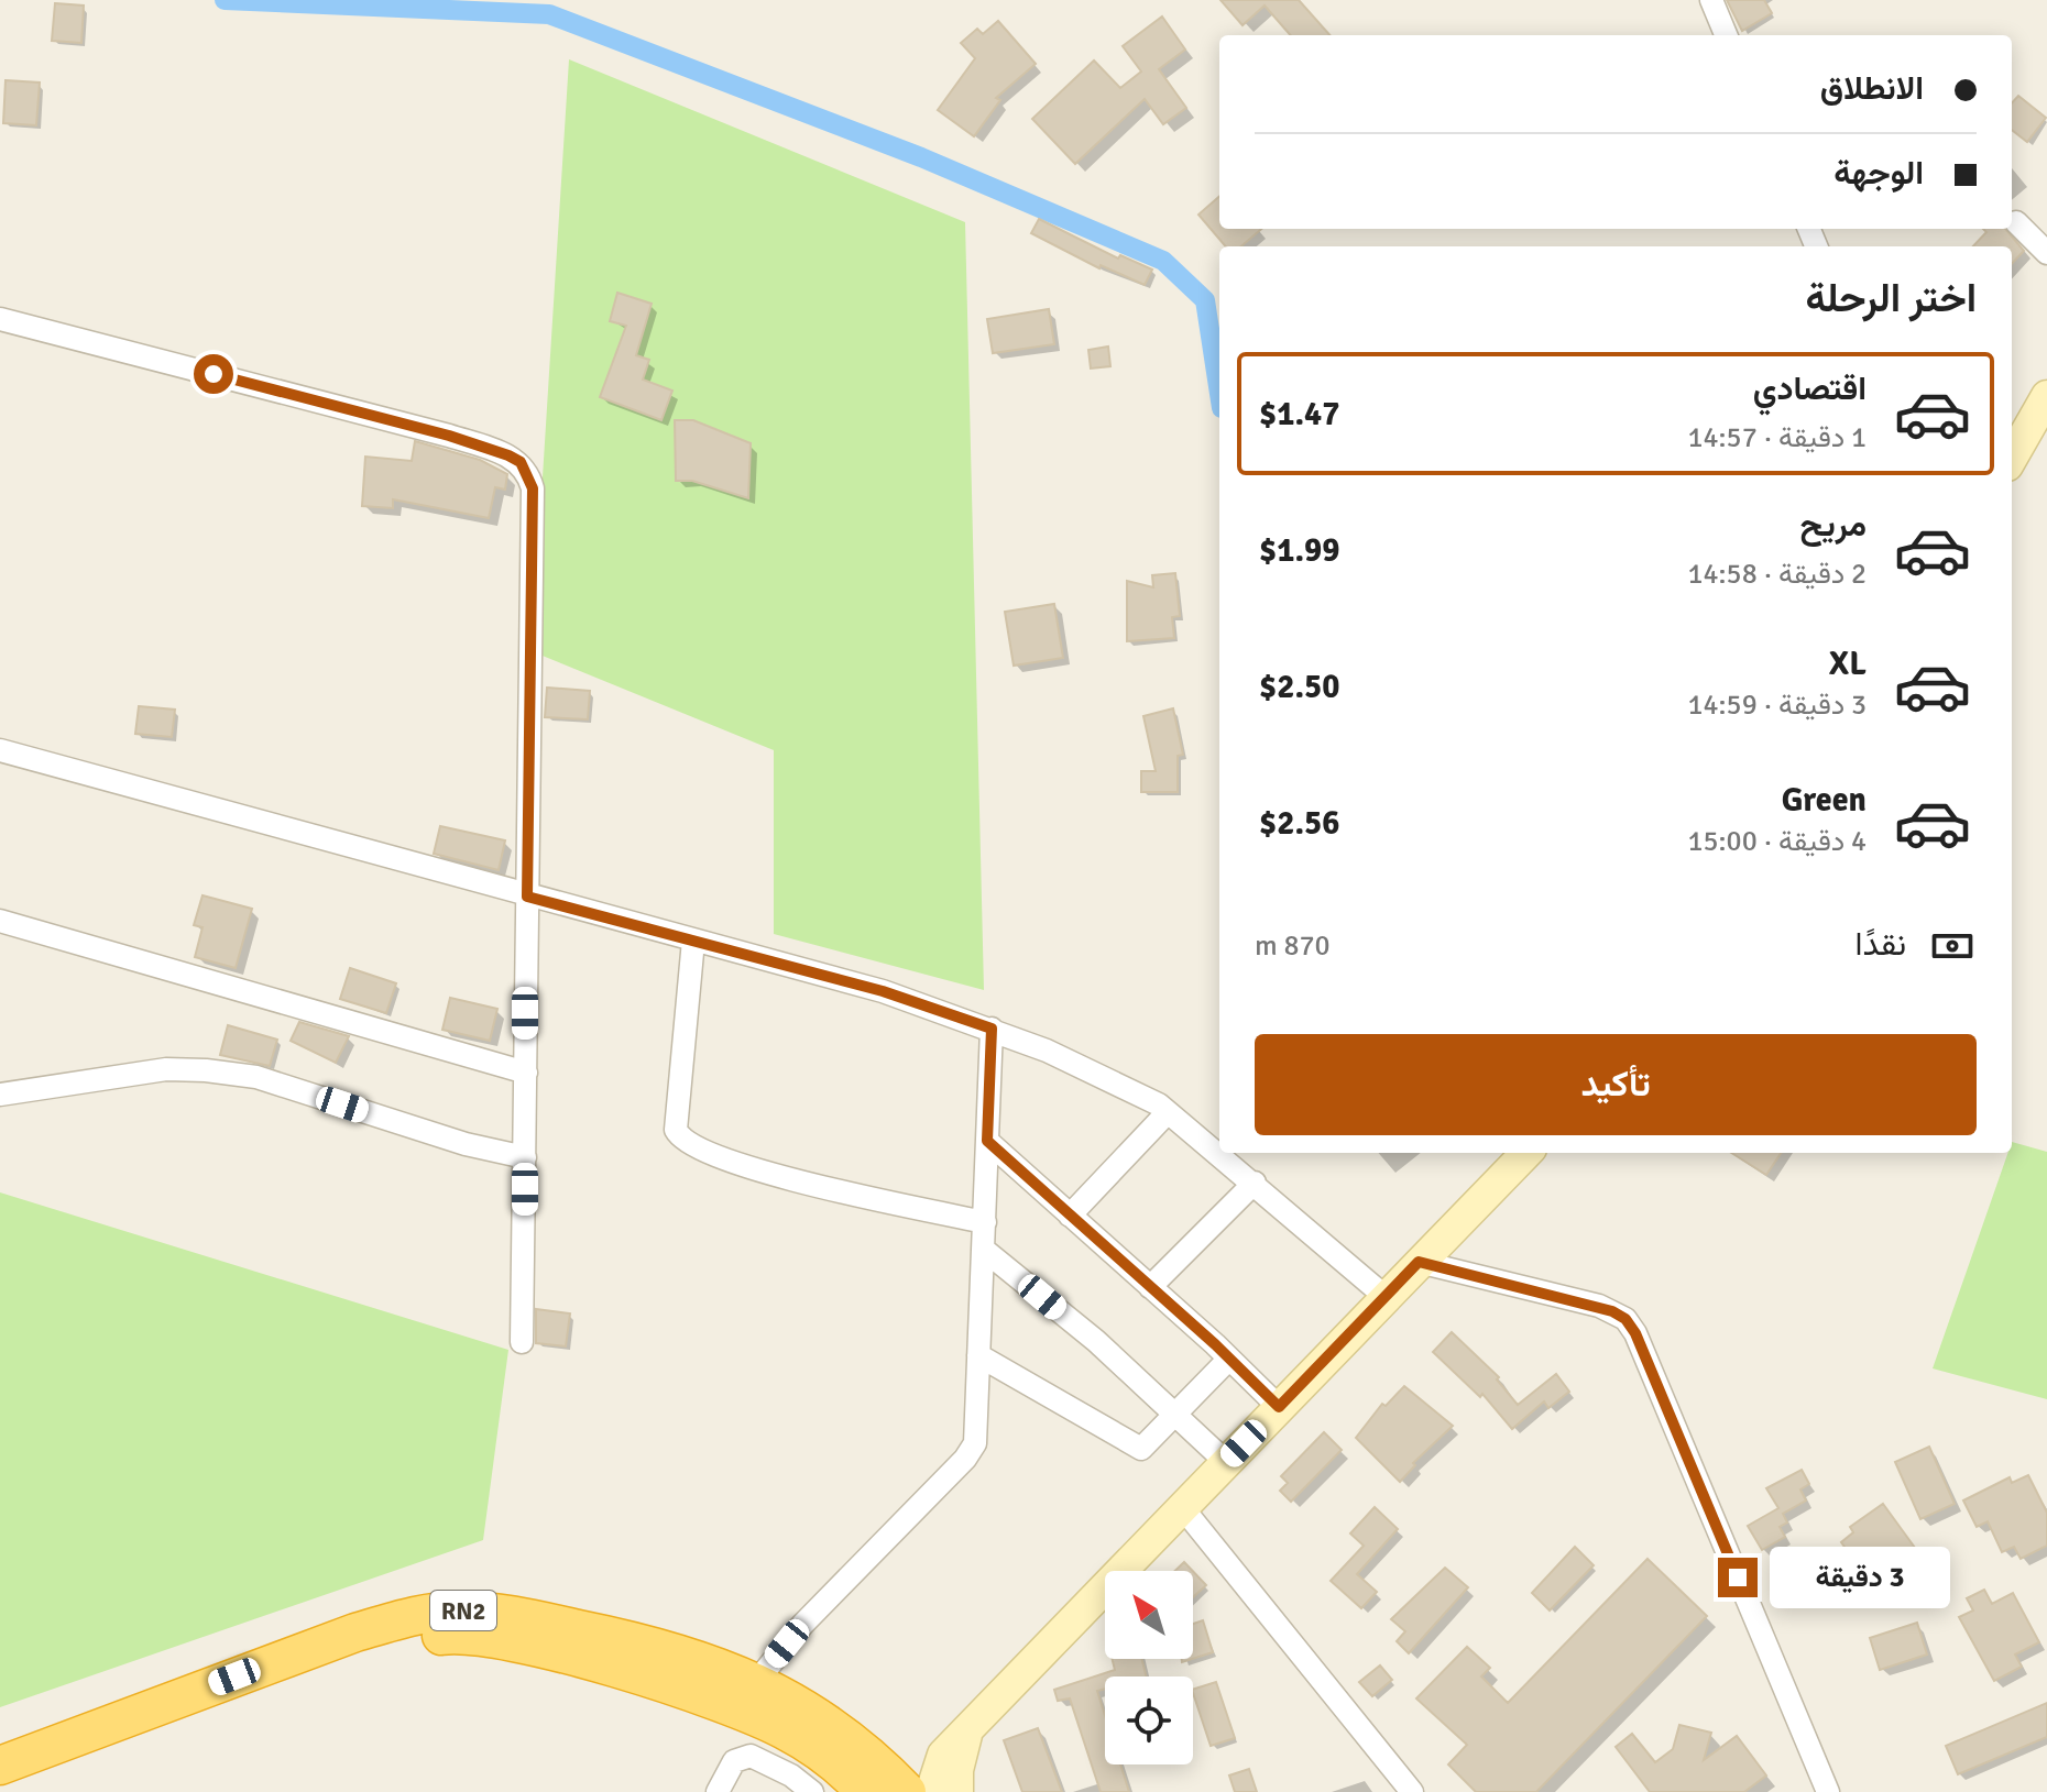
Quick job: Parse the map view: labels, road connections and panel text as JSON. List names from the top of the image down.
{
  "streets": {
    "highway": ["RN2"]
  },
  "north": "top left",
  "page": {
    "banner": ["الانطلاق", "الوجهة"],
    "heading": "اختر الرحلة",
    "list": [
      {
        "name": "اقتصادي",
        "note": "1 دقيقة · 14:57",
        "value": "$1.47"
      },
      {
        "name": "مريح",
        "note": "2 دقيقة · 14:58",
        "value": "$1.99"
      },
      {
        "name": "XL",
        "note": "3 دقيقة · 14:59",
        "value": "$2.50"
      },
      {
        "name": "Green",
        "note": "4 دقيقة · 15:00",
        "value": "$2.56"
      }
    ],
    "pay": ["نقدًا", "870 m"],
    "buttons": "تأكيد",
    "bubble": "3 دقيقة"
  }
}
